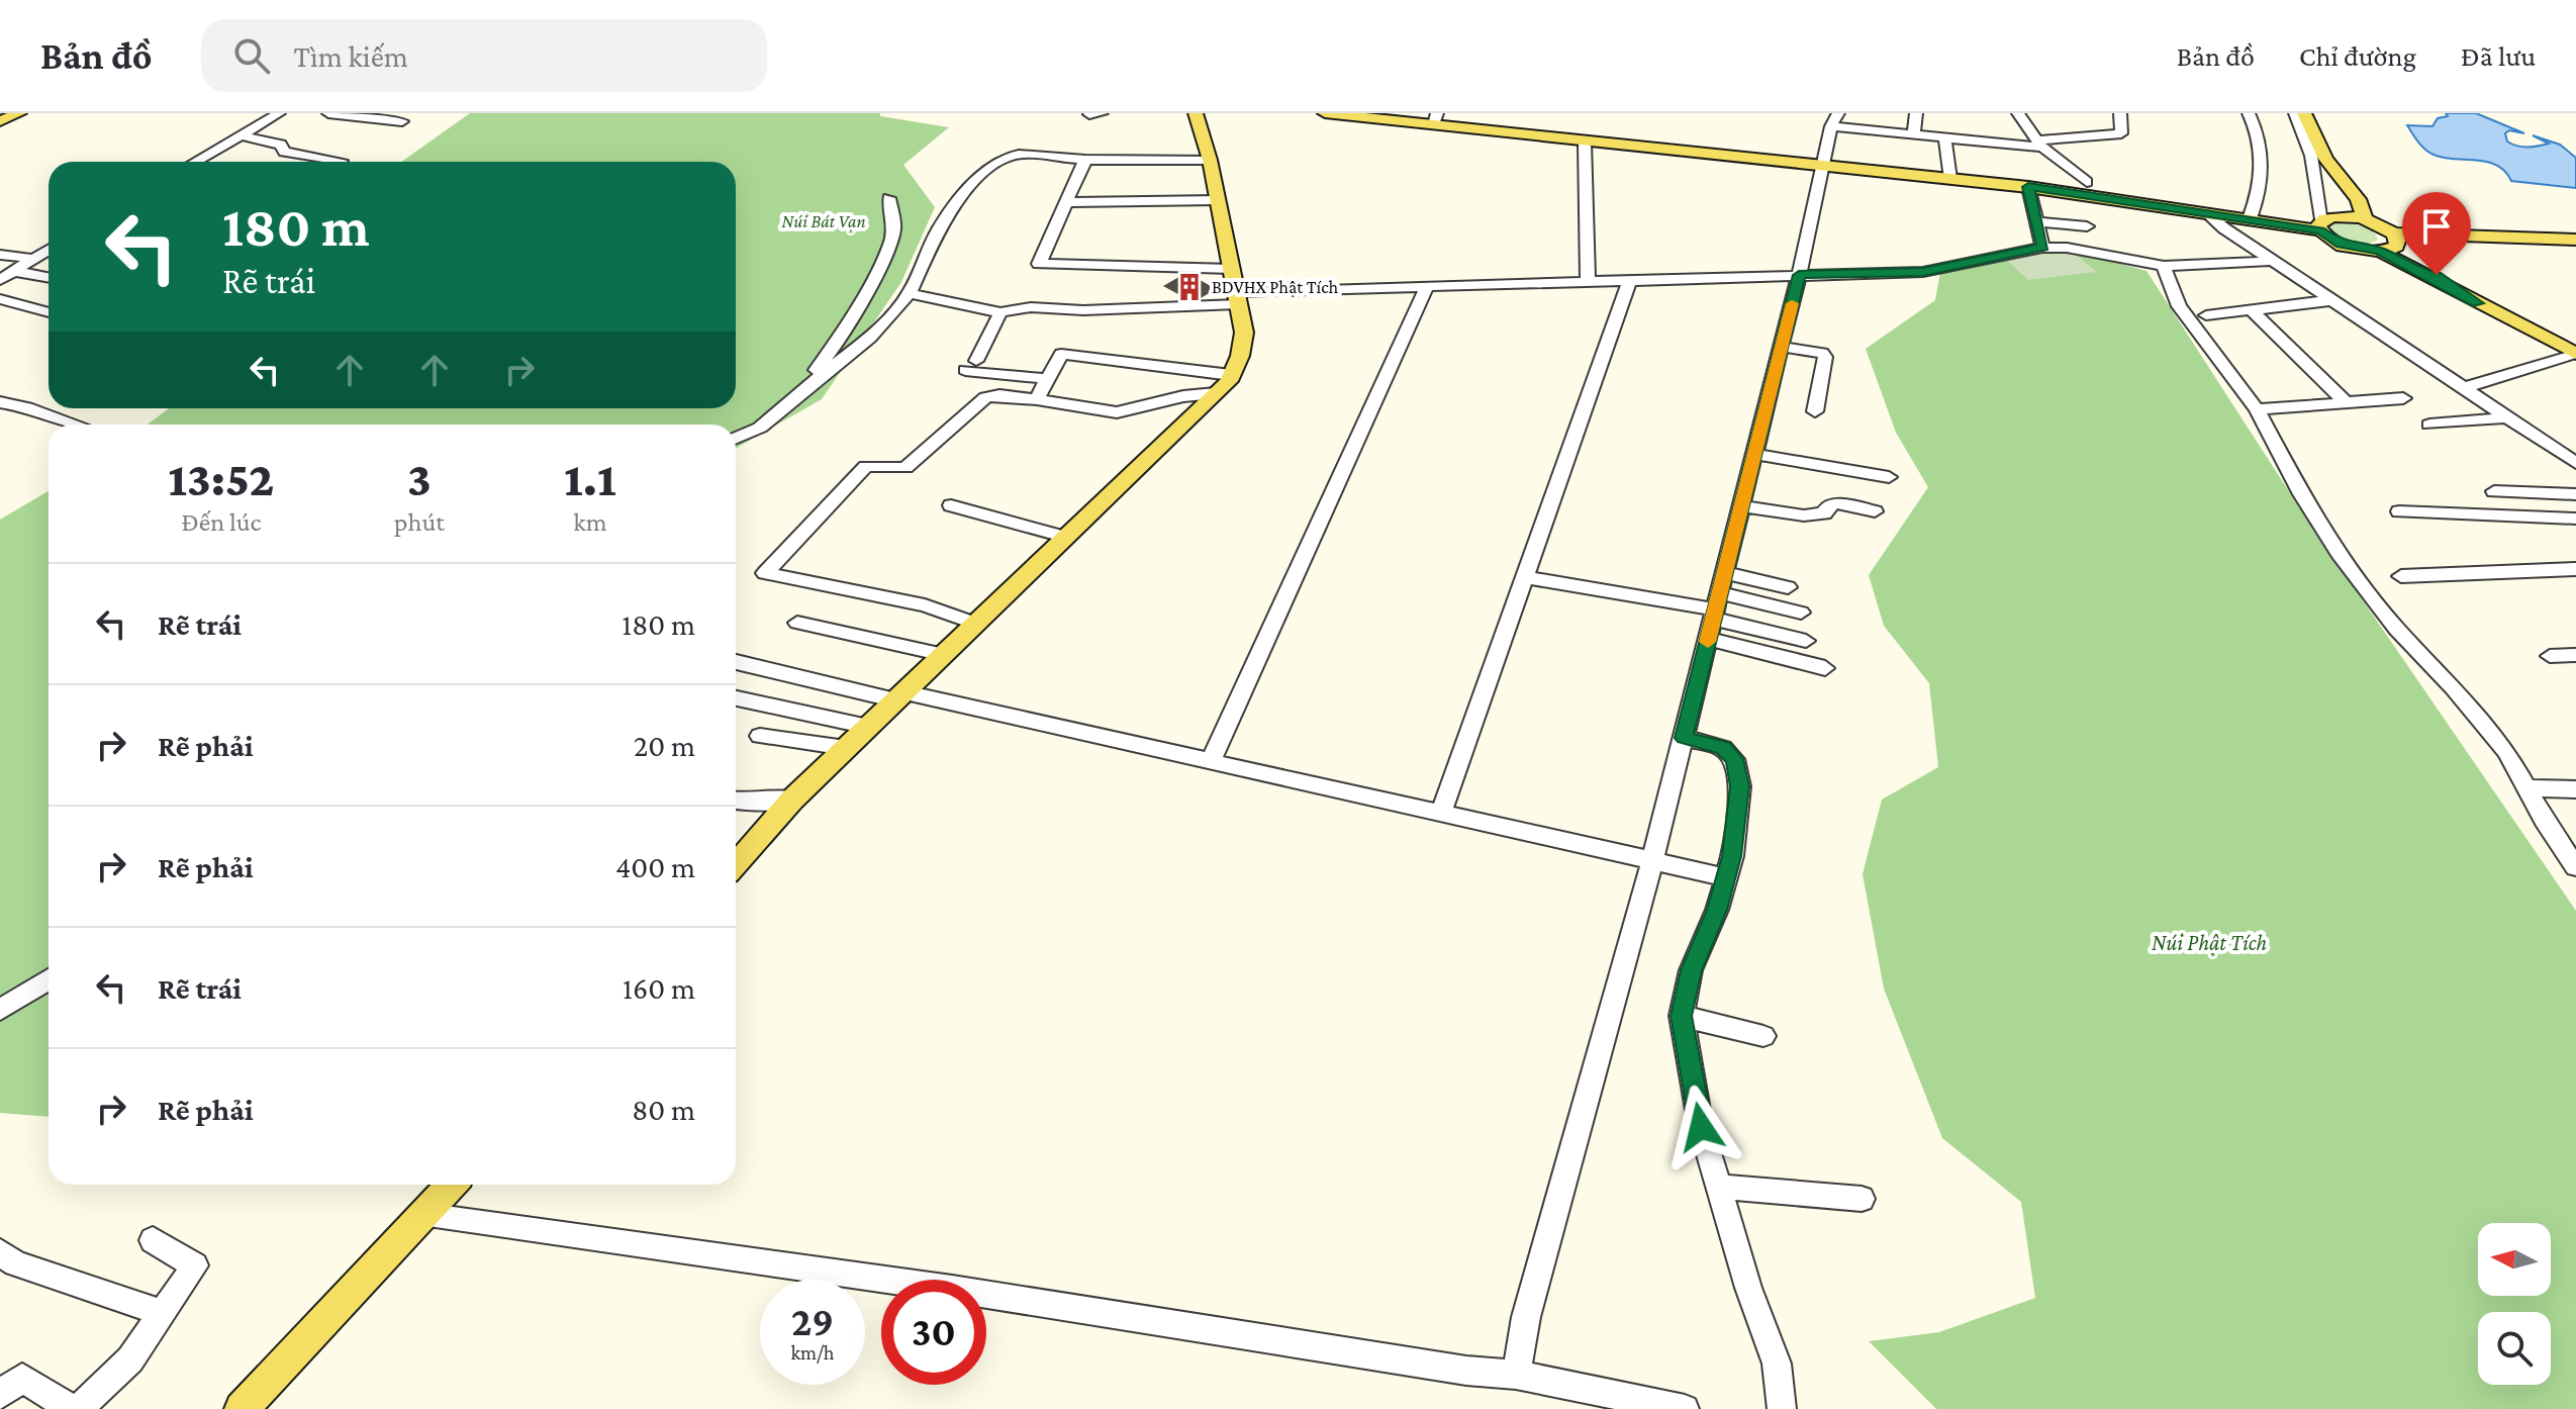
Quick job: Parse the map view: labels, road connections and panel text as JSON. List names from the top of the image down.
{
  "parks": ["Núi Bát Vạn", "Núi Phật Tích"],
  "places": {
    "building": ["BDVHX Phật Tích"]
  },
  "north": "left",
  "page": {
    "header": "Bản đồ",
    "search": "Tìm kiếm",
    "nav": ["Bản đồ", "Chỉ đường", "Đã lưu"],
    "turn": ["180 m", "Rẽ trái"],
    "eta": [
      "13:52",
      "Đến lúc",
      "3",
      "phút",
      "1.1",
      "km"
    ],
    "list": [
      {
        "name": "Rẽ trái",
        "value": "180 m"
      },
      {
        "name": "Rẽ phải",
        "value": "20 m"
      },
      {
        "name": "Rẽ phải",
        "value": "400 m"
      },
      {
        "name": "Rẽ trái",
        "value": "160 m"
      },
      {
        "name": "Rẽ phải",
        "value": "80 m"
      }
    ],
    "speed": "29 km/h",
    "limit": "30"
  }
}
